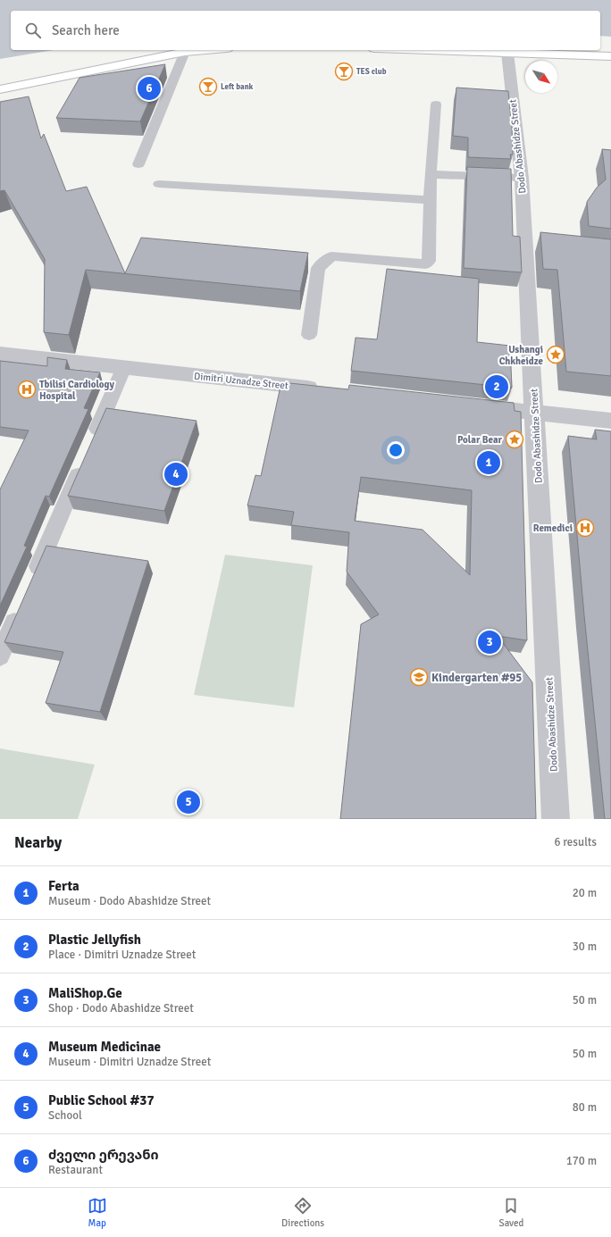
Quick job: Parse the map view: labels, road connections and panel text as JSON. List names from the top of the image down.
{
  "streets": {
    "street": ["Dodo Abashidze Street", "Dimitri Uznadze Street"]
  },
  "places": {
    "bar": ["TES club", "Left bank"],
    "place": ["Ushangi Chkheidze", "Polar Bear"],
    "hospital": ["Tbilisi Cardiology Hospital", "Remedici"],
    "school or university": ["Kindergarten #95"]
  },
  "north": "bottom right",
  "page": {
    "search": "Search here",
    "pins": [
      "6",
      "2",
      "1",
      "4",
      "3",
      "5"
    ],
    "heading": ["Nearby", "6 results"],
    "list": [
      {
        "mark": "1",
        "name": "Ferta",
        "note": "Museum · Dodo Abashidze Street",
        "value": "20 m"
      },
      {
        "mark": "2",
        "name": "Plastic Jellyfish",
        "note": "Place · Dimitri Uznadze Street",
        "value": "30 m"
      },
      {
        "mark": "3",
        "name": "MaliShop.Ge",
        "note": "Shop · Dodo Abashidze Street",
        "value": "50 m"
      },
      {
        "mark": "4",
        "name": "Museum Medicinae",
        "note": "Museum · Dimitri Uznadze Street",
        "value": "50 m"
      },
      {
        "mark": "5",
        "name": "Public School #37",
        "note": "School",
        "value": "80 m"
      },
      {
        "mark": "6",
        "name": "ძველი ერევანი",
        "note": "Restaurant",
        "value": "170 m"
      }
    ],
    "nav": ["Map", "Directions", "Saved"]
  }
}
